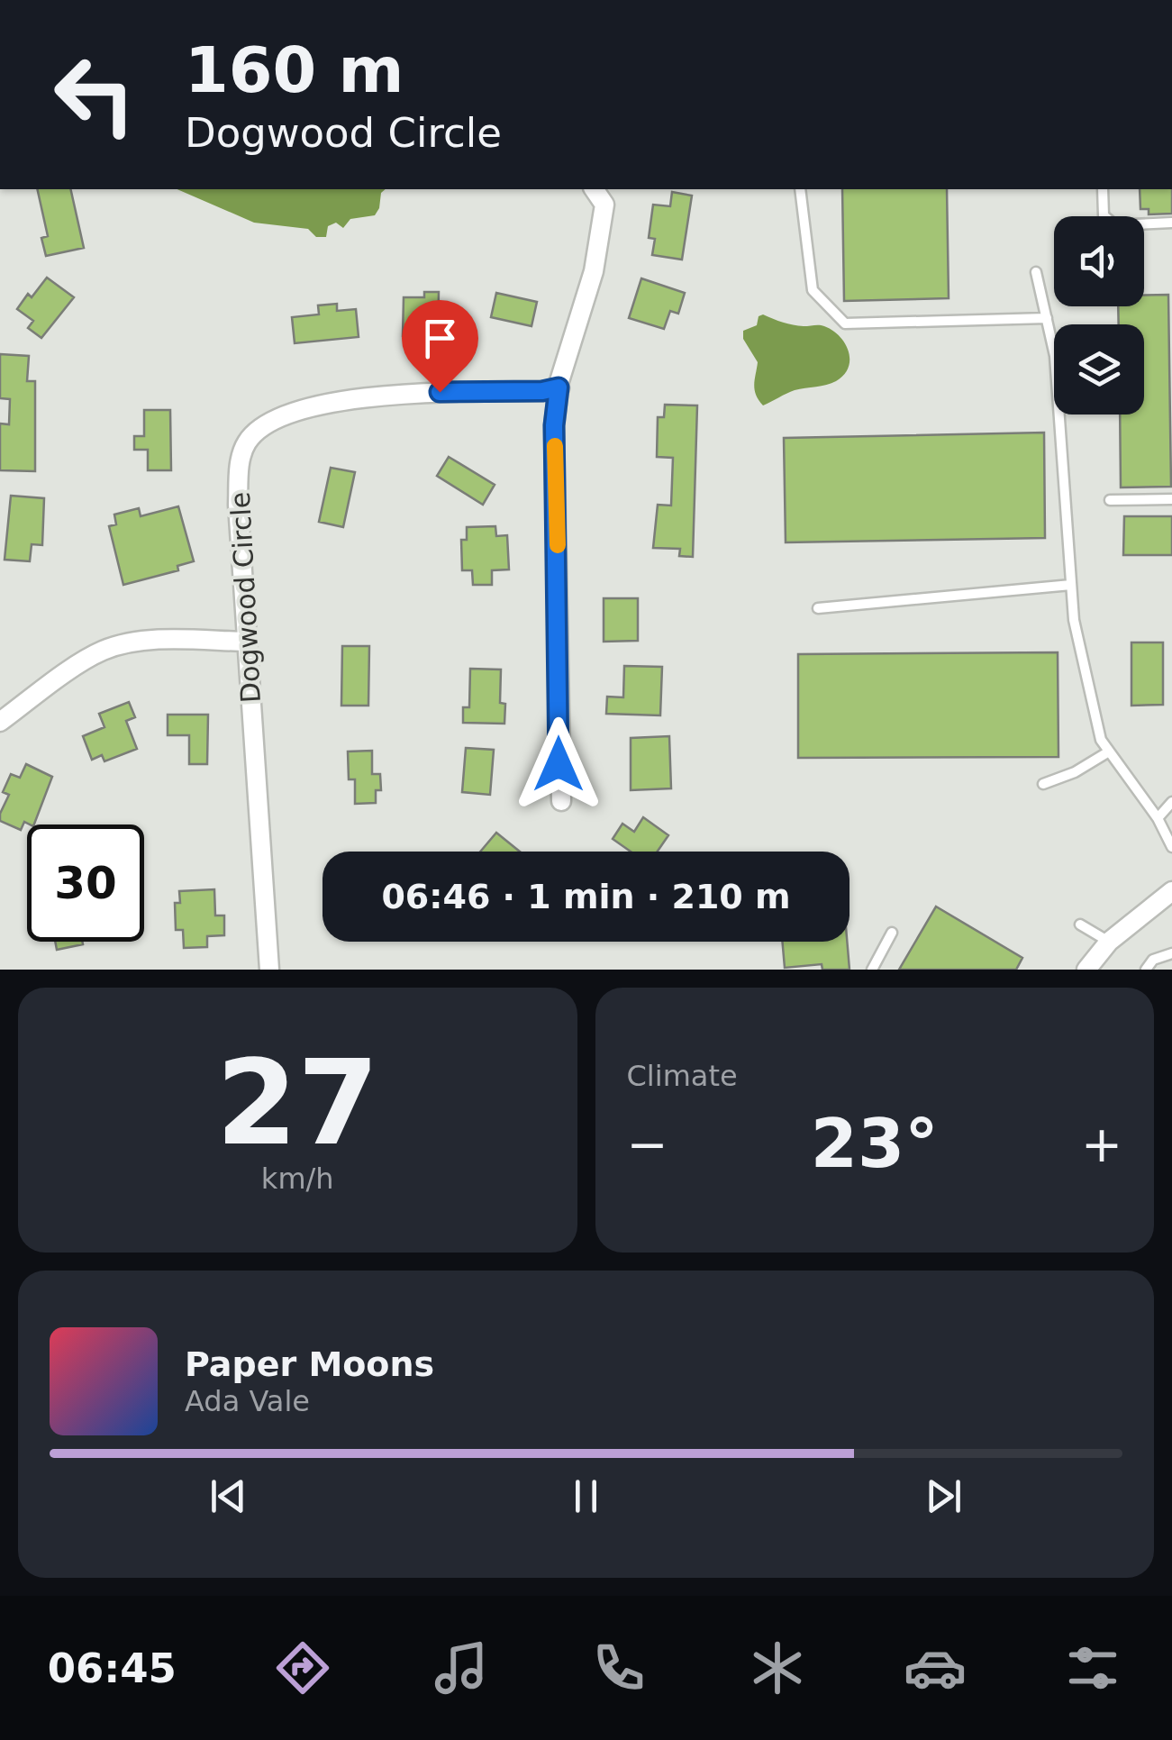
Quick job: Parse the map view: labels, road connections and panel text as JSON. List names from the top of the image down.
{
  "streets": {
    "street": ["Dogwood Circle"]
  },
  "page": {
    "turn": ["160 m", "Dogwood Circle"],
    "limit": "30",
    "trip": "06:46 · 1 min · 210 m",
    "tile": [
      ["27", "km/h"],
      "Climate"
    ],
    "heat": ["−", "23°", "+"],
    "song": ["Paper Moons", "Ada Vale"],
    "tabs": "06:45"
  }
}
